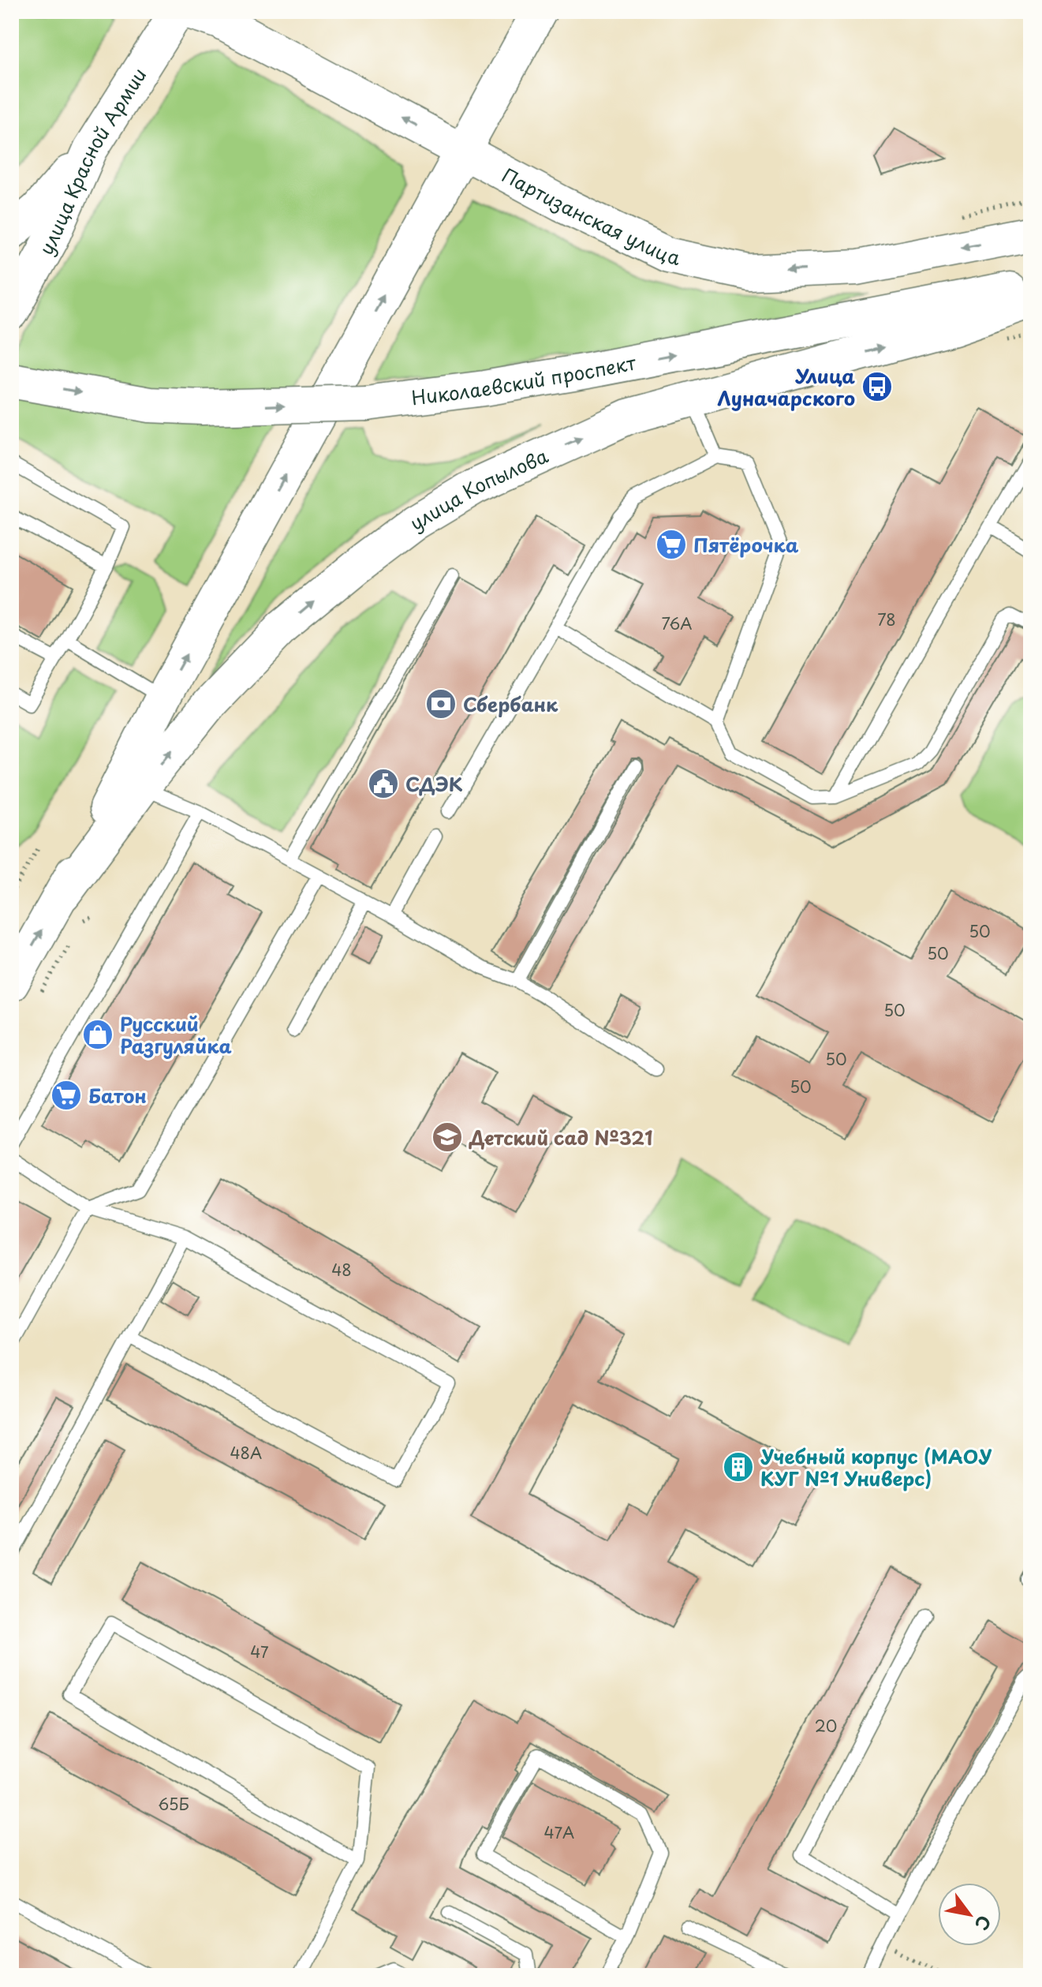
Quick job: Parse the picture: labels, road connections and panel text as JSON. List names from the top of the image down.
{
  "streets": {
    "main road": [
      "улица Красной Армии",
      "Партизанская улица",
      "Николаевский проспект",
      "улица Копылова"
    ]
  },
  "crossings": [
    ["Партизанская улица", "улица Копылова"]
  ],
  "one_way": ["Партизанская улица", "Николаевский проспект", "улица Копылова"],
  "places": {
    "bus stop": ["Улица Луначарского"],
    "supermarket": ["Пятёрочка", "Батон"],
    "bank": ["Сбербанк"],
    "public building": ["СДЭК"],
    "shop": ["Русский Разгуляйка"],
    "school or university": ["Детский сад №321"],
    "building": ["Учебный корпус (МАОУ КУГ №1 Универс)"]
  },
  "house_numbers": [
    "78",
    "76А",
    "50",
    "50",
    "50",
    "50",
    "50",
    "48",
    "48А",
    "47",
    "20",
    "65Б",
    "47А"
  ],
  "north": "bottom right"
}
